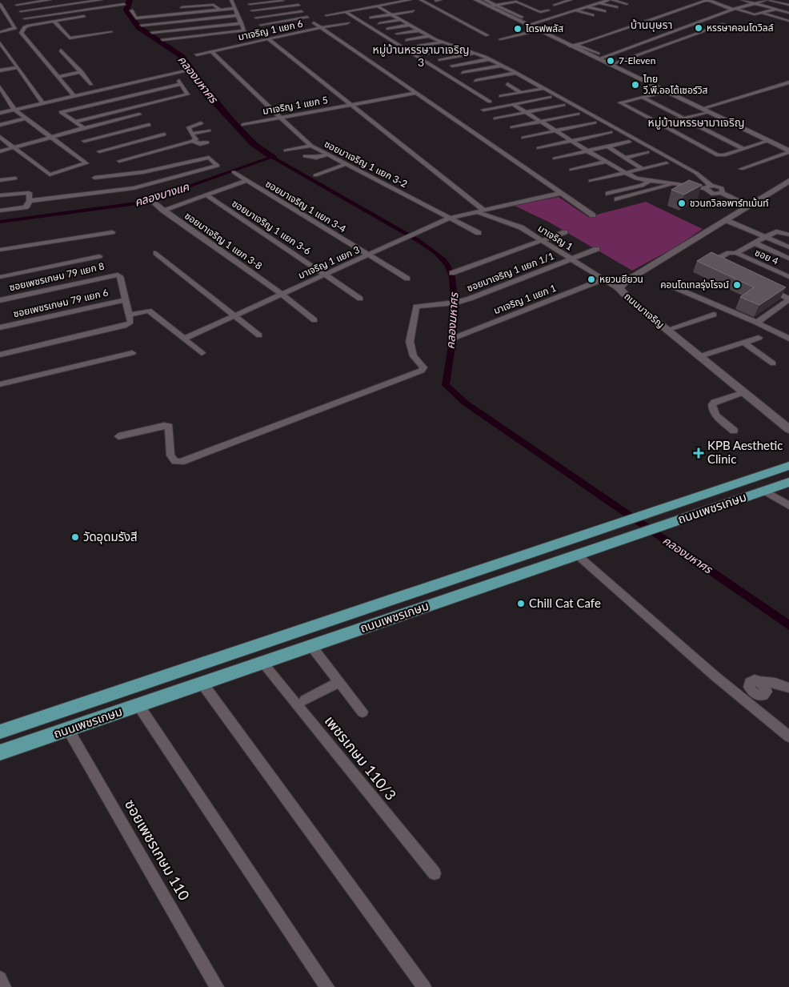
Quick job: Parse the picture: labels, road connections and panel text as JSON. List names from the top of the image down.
{
  "streets": {
    "main road": ["ถนนมาเจริญ", "ถนนเพชรเกษม"],
    "street": [
      "มาเจริญ 1 แยก 6",
      "มาเจริญ 1 แยก 5",
      "ซอยมาเจริญ 1 แยก 3-2",
      "ซอยมาเจริญ 1 แยก 3-4",
      "ซอยมาเจริญ 1 แยก 3-6",
      "มาเจริญ 1",
      "ซอยมาเจริญ 1 แยก 3-8",
      "ซอย 4",
      "มาเจริญ 1 แยก 3",
      "ซอยมาเจริญ 1 แยก 1/1",
      "ซอยเพชรเกษม 79 แยก 8",
      "มาเจริญ 1 แยก 1",
      "ซอยเพชรเกษม 79 แยก 6",
      "เพชรเกษม 110/3",
      "ซอยเพชรเกษม 110"
    ]
  },
  "crossings": [
    ["มาเจริญ 1 แยก 6", "ซอยมาเจริญ 1 แยก 3-2"],
    ["มาเจริญ 1 แยก 5", "ซอยมาเจริญ 1 แยก 3-2"],
    ["ซอยมาเจริญ 1 แยก 3-2", "มาเจริญ 1 แยก 3"],
    ["ซอยมาเจริญ 1 แยก 3-4", "มาเจริญ 1 แยก 3"],
    ["ซอยมาเจริญ 1 แยก 3-6", "มาเจริญ 1 แยก 3"],
    ["มาเจริญ 1", "มาเจริญ 1 แยก 3"],
    ["มาเจริญ 1", "ซอยมาเจริญ 1 แยก 1/1"],
    ["มาเจริญ 1", "มาเจริญ 1 แยก 1"],
    ["มาเจริญ 1", "ถนนมาเจริญ"],
    ["ซอยมาเจริญ 1 แยก 3-8", "มาเจริญ 1 แยก 3"],
    ["ซอยเพชรเกษม 79 แยก 8", "ซอยเพชรเกษม 79 แยก 6"],
    ["ถนนเพชรเกษม", "เพชรเกษม 110/3"],
    ["ถนนเพชรเกษม", "ซอยเพชรเกษม 110"]
  ],
  "districts": ["บ้านบุษรา", "หมู่บ้านหรรษามาเจริญ 3", "หมู่บ้านหรรษามาเจริญ"],
  "water": ["คลองมหาศร", "คลองบางแค"],
  "places": {
    "other": [
      "หรรษาคอนโดวิลล์",
      "ไดรฟพลัส",
      "7-Eleven",
      "ไทย วี.พี.ออโต้เซอร์วิส",
      "ชวนถวิลอพาร์ทเม้นท์",
      "หยวนยียวน",
      "คอนโดเทลรุ่งโรจน์",
      "วัดอุดมรังสี",
      "Chill Cat Cafe"
    ],
    "health": ["KPB Aesthetic Clinic"]
  }
}
